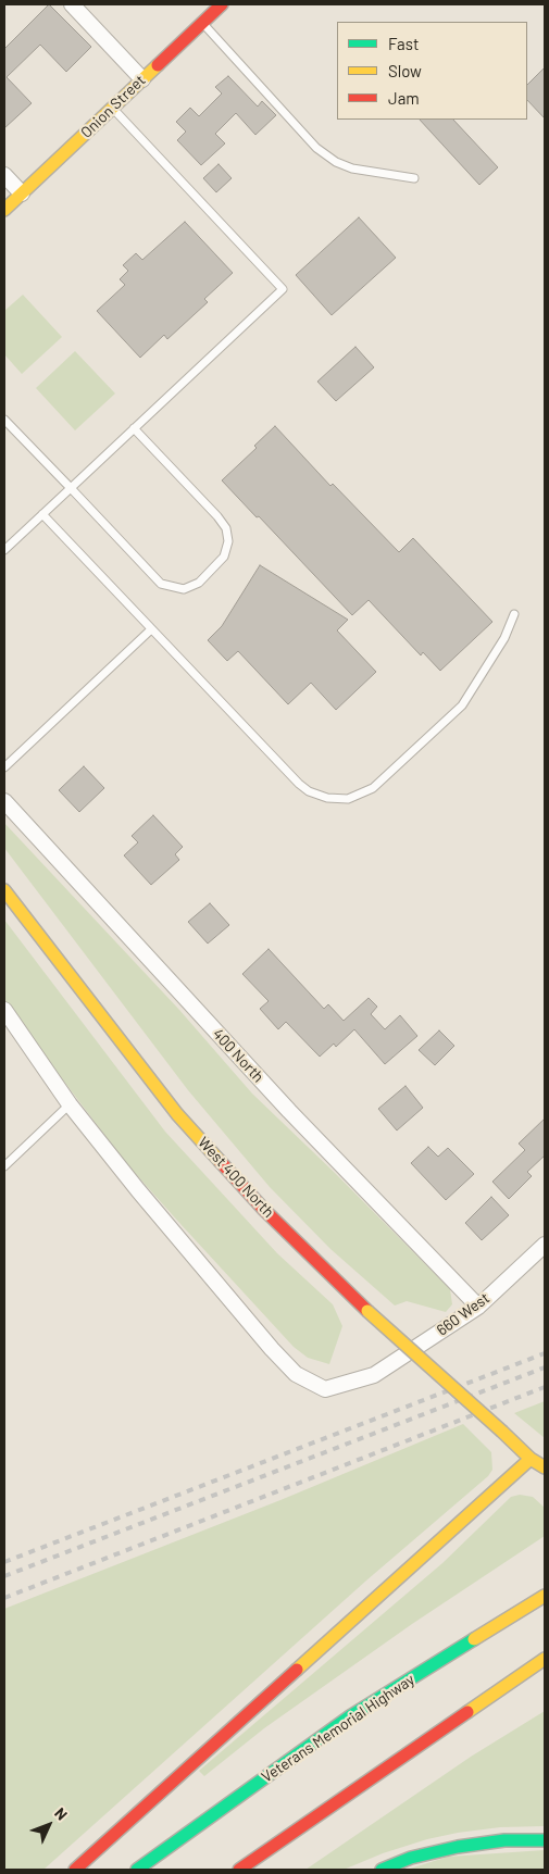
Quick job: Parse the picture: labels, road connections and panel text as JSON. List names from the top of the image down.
{
  "streets": {
    "main road": ["Onion Street", "West 400 North", "Veterans Memorial Highway"],
    "street": ["400 North", "660 West"]
  },
  "crossings": [
    ["400 North", "660 West"]
  ],
  "legend": ["Fast", "Slow", "Jam"],
  "north": "top right"
}
